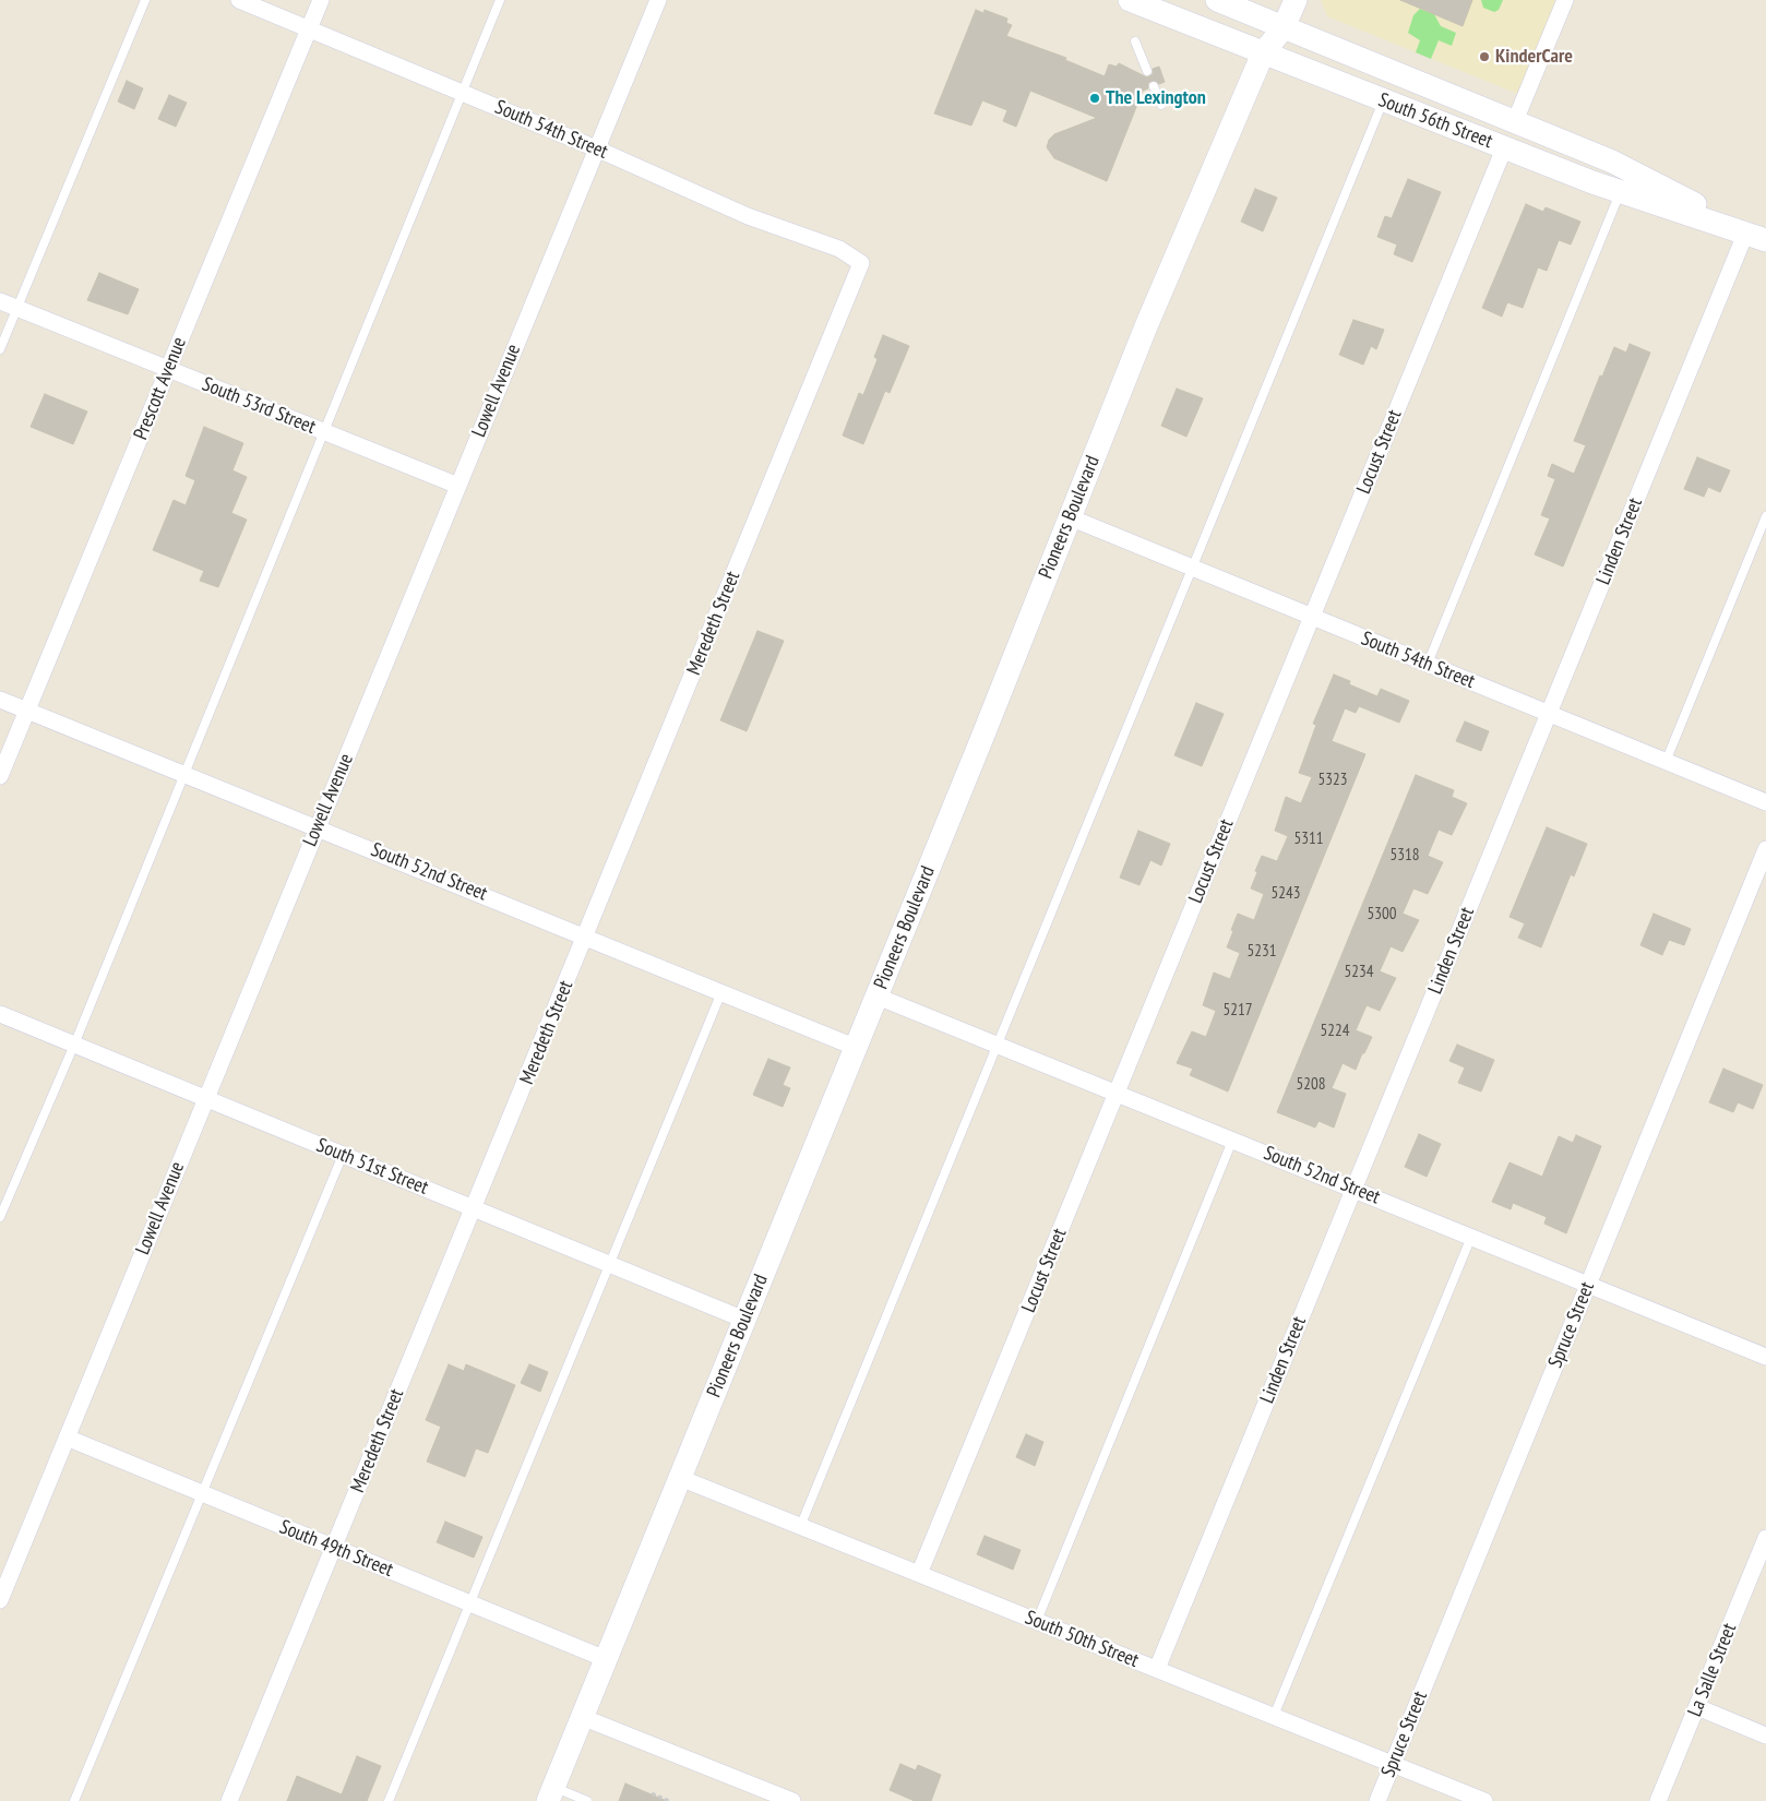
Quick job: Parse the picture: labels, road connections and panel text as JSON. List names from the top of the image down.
{
  "streets": {
    "main road": ["South 56th Street", "Pioneers Boulevard"],
    "street": [
      "South 54th Street",
      "Prescott Avenue",
      "Lowell Avenue",
      "South 53rd Street",
      "Locust Street",
      "Linden Street",
      "Meredeth Street",
      "South 52nd Street",
      "South 51st Street",
      "Spruce Street",
      "South 49th Street",
      "South 50th Street",
      "La Salle Street"
    ]
  },
  "crossings": [
    ["South 56th Street", "Locust Street"],
    ["South 56th Street", "Pioneers Boulevard"],
    ["South 56th Street", "Linden Street"],
    ["South 54th Street", "Prescott Avenue"],
    ["South 54th Street", "Lowell Avenue"],
    ["South 54th Street", "Locust Street"],
    ["South 54th Street", "Pioneers Boulevard"],
    ["South 54th Street", "Linden Street"],
    ["South 54th Street", "Meredeth Street"],
    ["Prescott Avenue", "South 53rd Street"],
    ["Prescott Avenue", "South 52nd Street"],
    ["Lowell Avenue", "South 53rd Street"],
    ["Lowell Avenue", "South 52nd Street"],
    ["Lowell Avenue", "South 51st Street"],
    ["Lowell Avenue", "South 49th Street"],
    ["Locust Street", "South 52nd Street"],
    ["Locust Street", "South 50th Street"],
    ["Pioneers Boulevard", "South 52nd Street"],
    ["Pioneers Boulevard", "South 51st Street"],
    ["Pioneers Boulevard", "South 49th Street"],
    ["Pioneers Boulevard", "South 50th Street"],
    ["Linden Street", "South 52nd Street"],
    ["Linden Street", "South 50th Street"],
    ["Meredeth Street", "South 52nd Street"],
    ["Meredeth Street", "South 51st Street"],
    ["Meredeth Street", "South 49th Street"],
    ["South 52nd Street", "Spruce Street"],
    ["Spruce Street", "South 50th Street"]
  ],
  "places": ["KinderCare", "The Lexington"],
  "house_numbers": [
    "5323",
    "5311",
    "5318",
    "5243",
    "5300",
    "5231",
    "5234",
    "5217",
    "5224",
    "5208"
  ]
}
